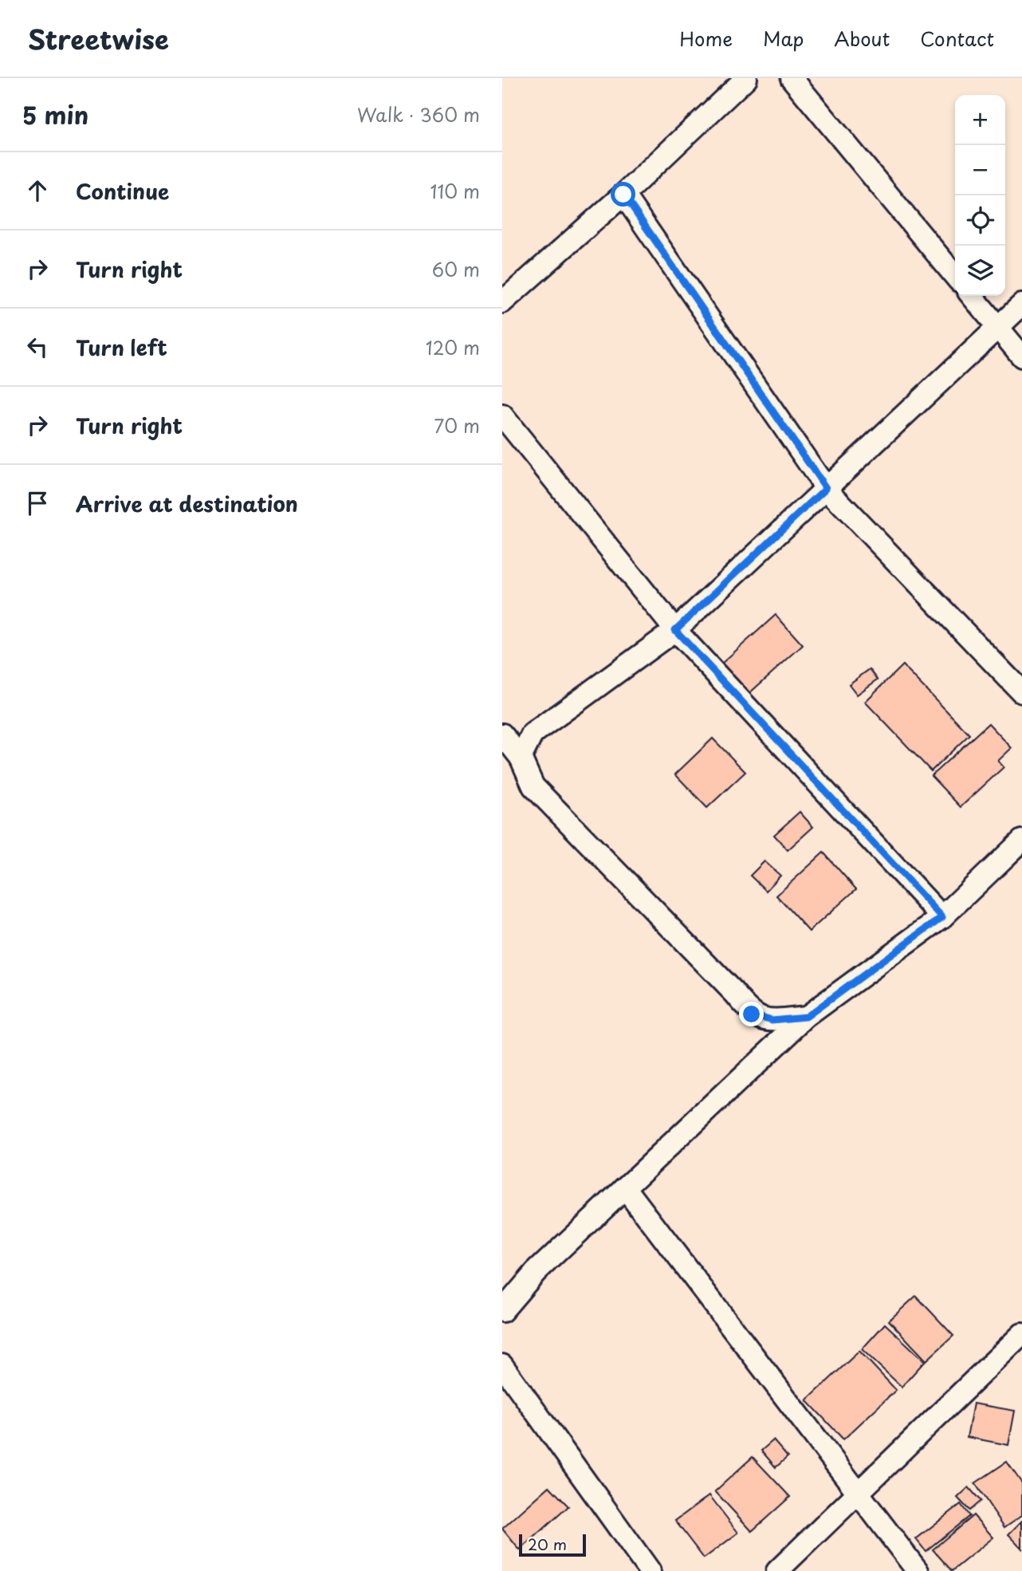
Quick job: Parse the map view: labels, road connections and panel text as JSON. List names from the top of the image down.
{
  "scale_bar": "20 m",
  "page": {
    "header": "Streetwise",
    "nav": [
      "Home",
      "Map",
      "About",
      "Contact"
    ],
    "heading": ["5 min", "Walk · 360 m"],
    "map_buttons": ["+", "−"],
    "list": [
      ["Continue", "110 m"],
      ["Turn right", "60 m"],
      ["Turn left", "120 m"],
      ["Turn right", "70 m"],
      "Arrive at destination"
    ],
    "scale": "20 m"
  }
}
